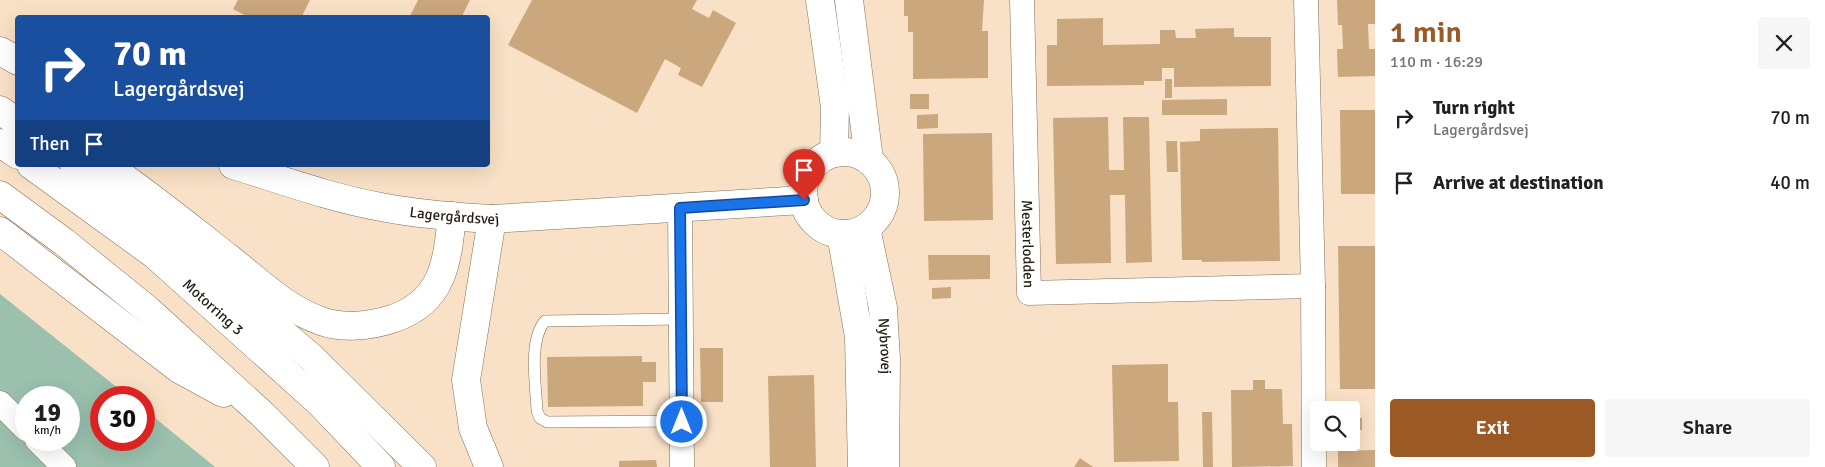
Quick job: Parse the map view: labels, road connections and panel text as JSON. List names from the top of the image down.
{
  "streets": {
    "main road": ["Lagergårdsvej", "Motorring 3", "Nybrovej"],
    "street": ["Mesterlodden"]
  },
  "crossings": [
    ["Lagergårdsvej", "Nybrovej"]
  ],
  "page": {
    "heading": ["1 min", "110 m · 16:29"],
    "turn": ["70 m", "Lagergårdsvej"],
    "list": [
      {
        "name": "Turn right",
        "note": "Lagergårdsvej",
        "value": "70 m"
      },
      {
        "name": "Arrive at destination",
        "value": "40 m"
      }
    ],
    "then": "Then",
    "speed": "19 km/h",
    "limit": "30",
    "buttons": ["Exit", "Share"]
  }
}
